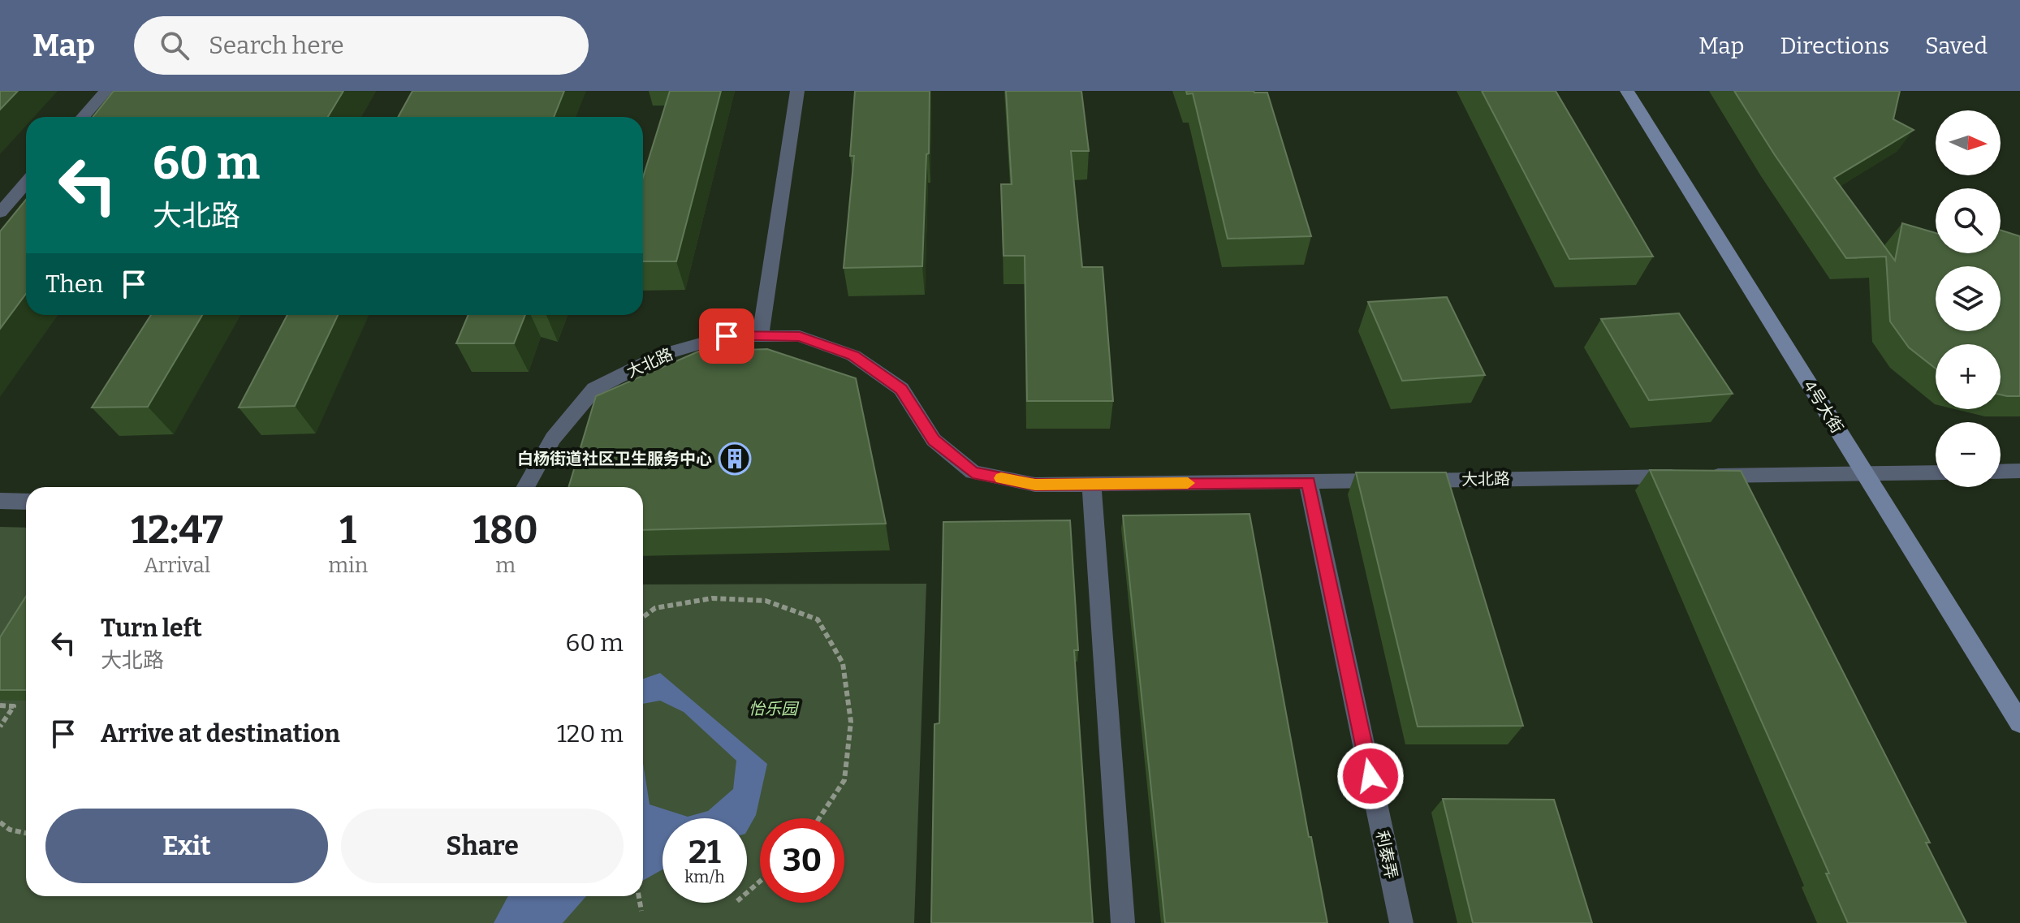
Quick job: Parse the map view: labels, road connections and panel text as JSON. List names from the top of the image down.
{
  "streets": {
    "street": ["大北路", "4号大街", "利泰弄"]
  },
  "crossings": [
    ["大北路", "4号大街"],
    ["大北路", "利泰弄"]
  ],
  "parks": ["怡乐园"],
  "places": {
    "building": ["白杨街道社区卫生服务中心"]
  },
  "north": "right",
  "page": {
    "header": "Map",
    "search": "Search here",
    "nav": ["Map", "Directions", "Saved"],
    "map_buttons": ["+", "−"],
    "turn": ["60 m", "大北路"],
    "then": "Then",
    "eta": [
      "12:47",
      "Arrival",
      "1",
      "min",
      "180",
      "m"
    ],
    "list": [
      {
        "name": "Turn left",
        "note": "大北路",
        "value": "60 m"
      },
      {
        "name": "Arrive at destination",
        "value": "120 m"
      }
    ],
    "buttons": ["Exit", "Share"],
    "speed": "21 km/h",
    "limit": "30"
  }
}
